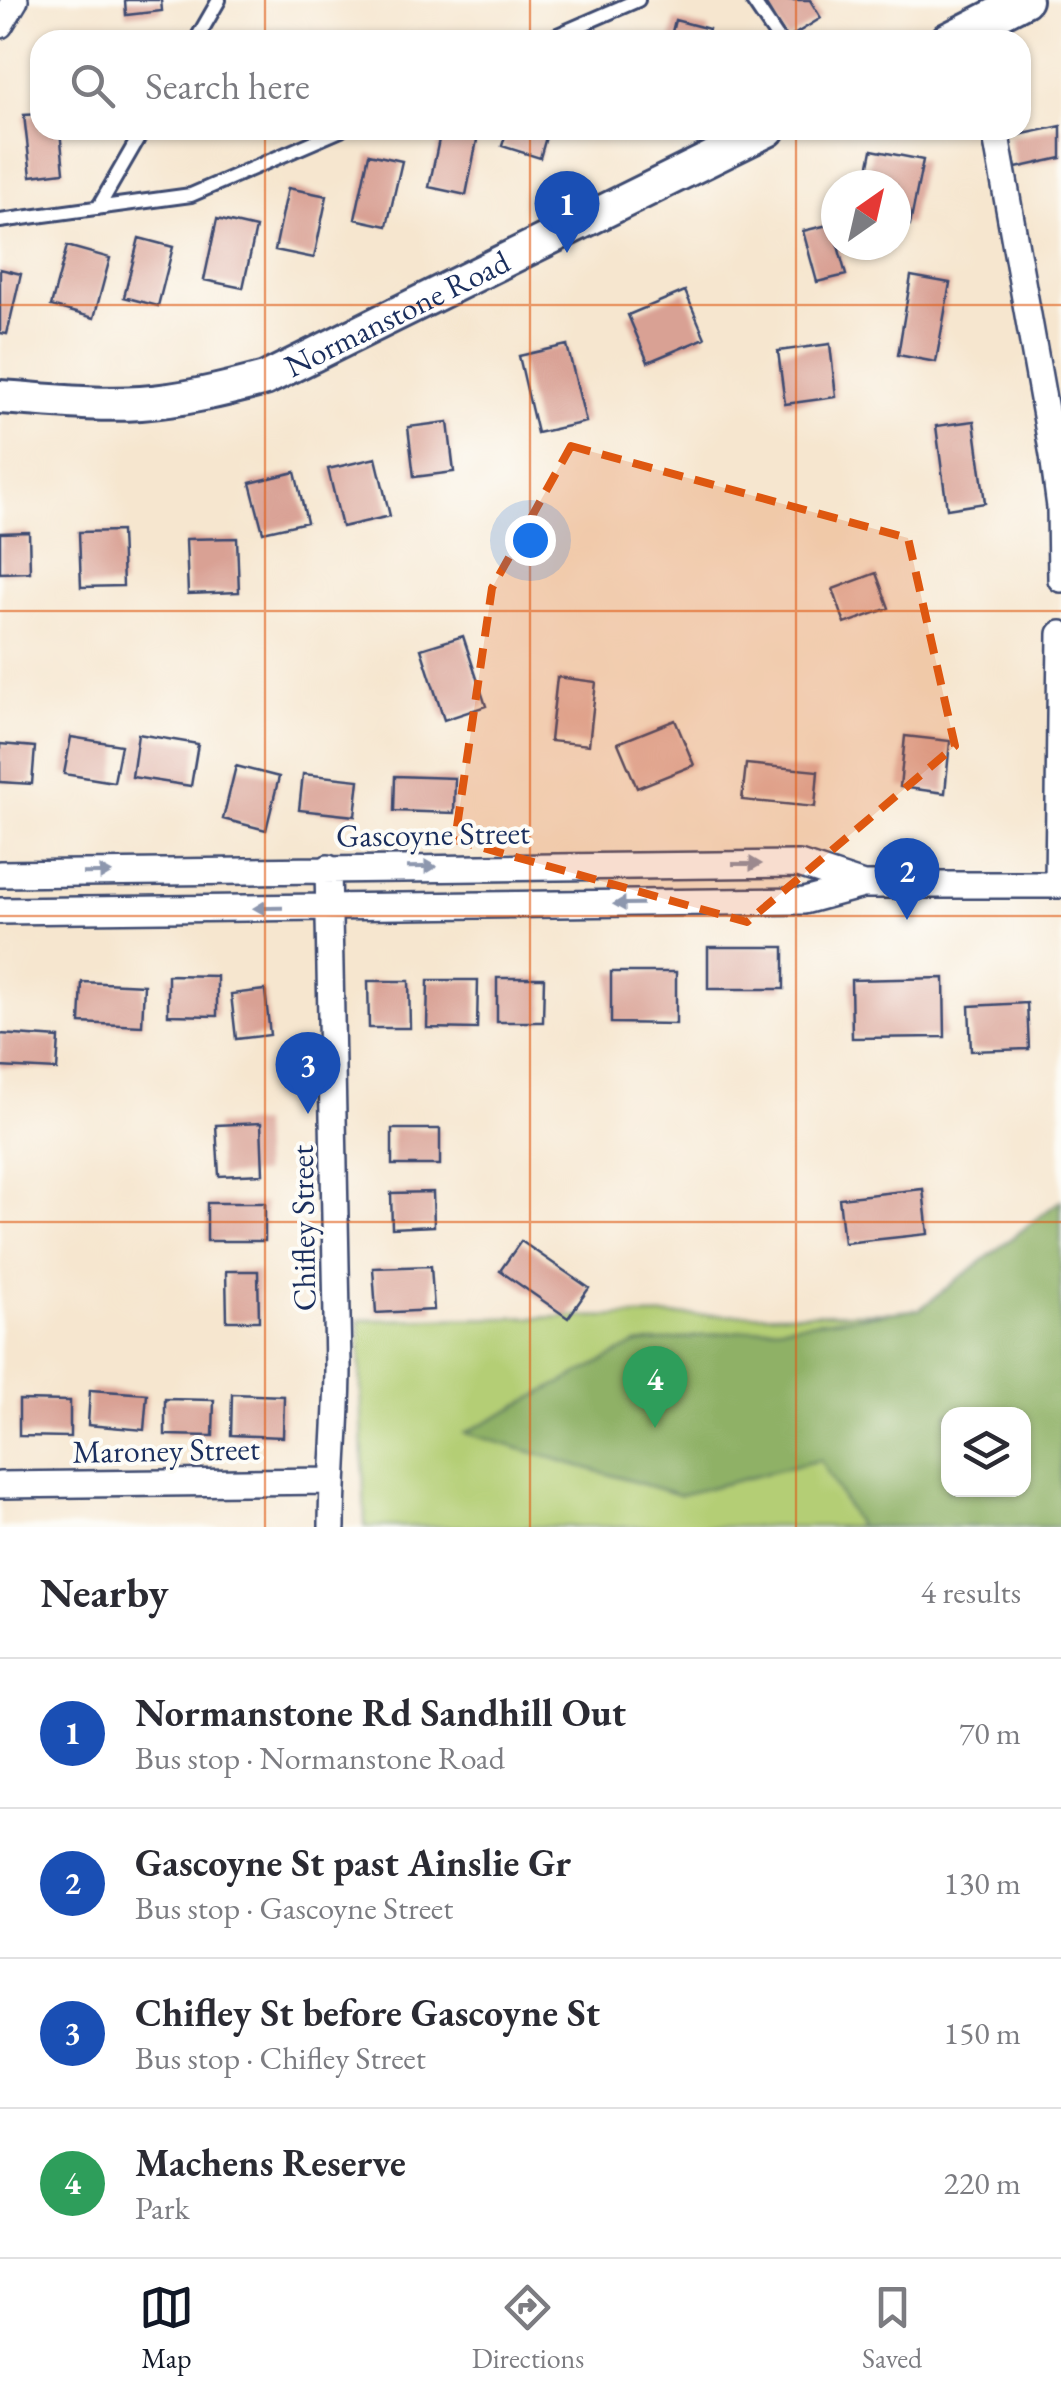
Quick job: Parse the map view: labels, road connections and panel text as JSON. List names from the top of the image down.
{
  "streets": {
    "street": [
      "Normanstone Road",
      "Gascoyne Street",
      "Chifley Street",
      "Maroney Street"
    ]
  },
  "crossings": [
    ["Gascoyne Street", "Chifley Street"],
    ["Chifley Street", "Maroney Street"]
  ],
  "north": "top right",
  "page": {
    "search": "Search here",
    "pins": [
      "1",
      "2",
      "3",
      "4"
    ],
    "heading": ["Nearby", "4 results"],
    "list": [
      {
        "mark": "1",
        "name": "Normanstone Rd Sandhill Out",
        "note": "Bus stop · Normanstone Road",
        "value": "70 m"
      },
      {
        "mark": "2",
        "name": "Gascoyne St past Ainslie Gr",
        "note": "Bus stop · Gascoyne Street",
        "value": "130 m"
      },
      {
        "mark": "3",
        "name": "Chifley St before Gascoyne St",
        "note": "Bus stop · Chifley Street",
        "value": "150 m"
      },
      {
        "mark": "4",
        "name": "Machens Reserve",
        "note": "Park",
        "value": "220 m"
      }
    ],
    "nav": ["Map", "Directions", "Saved"]
  }
}
